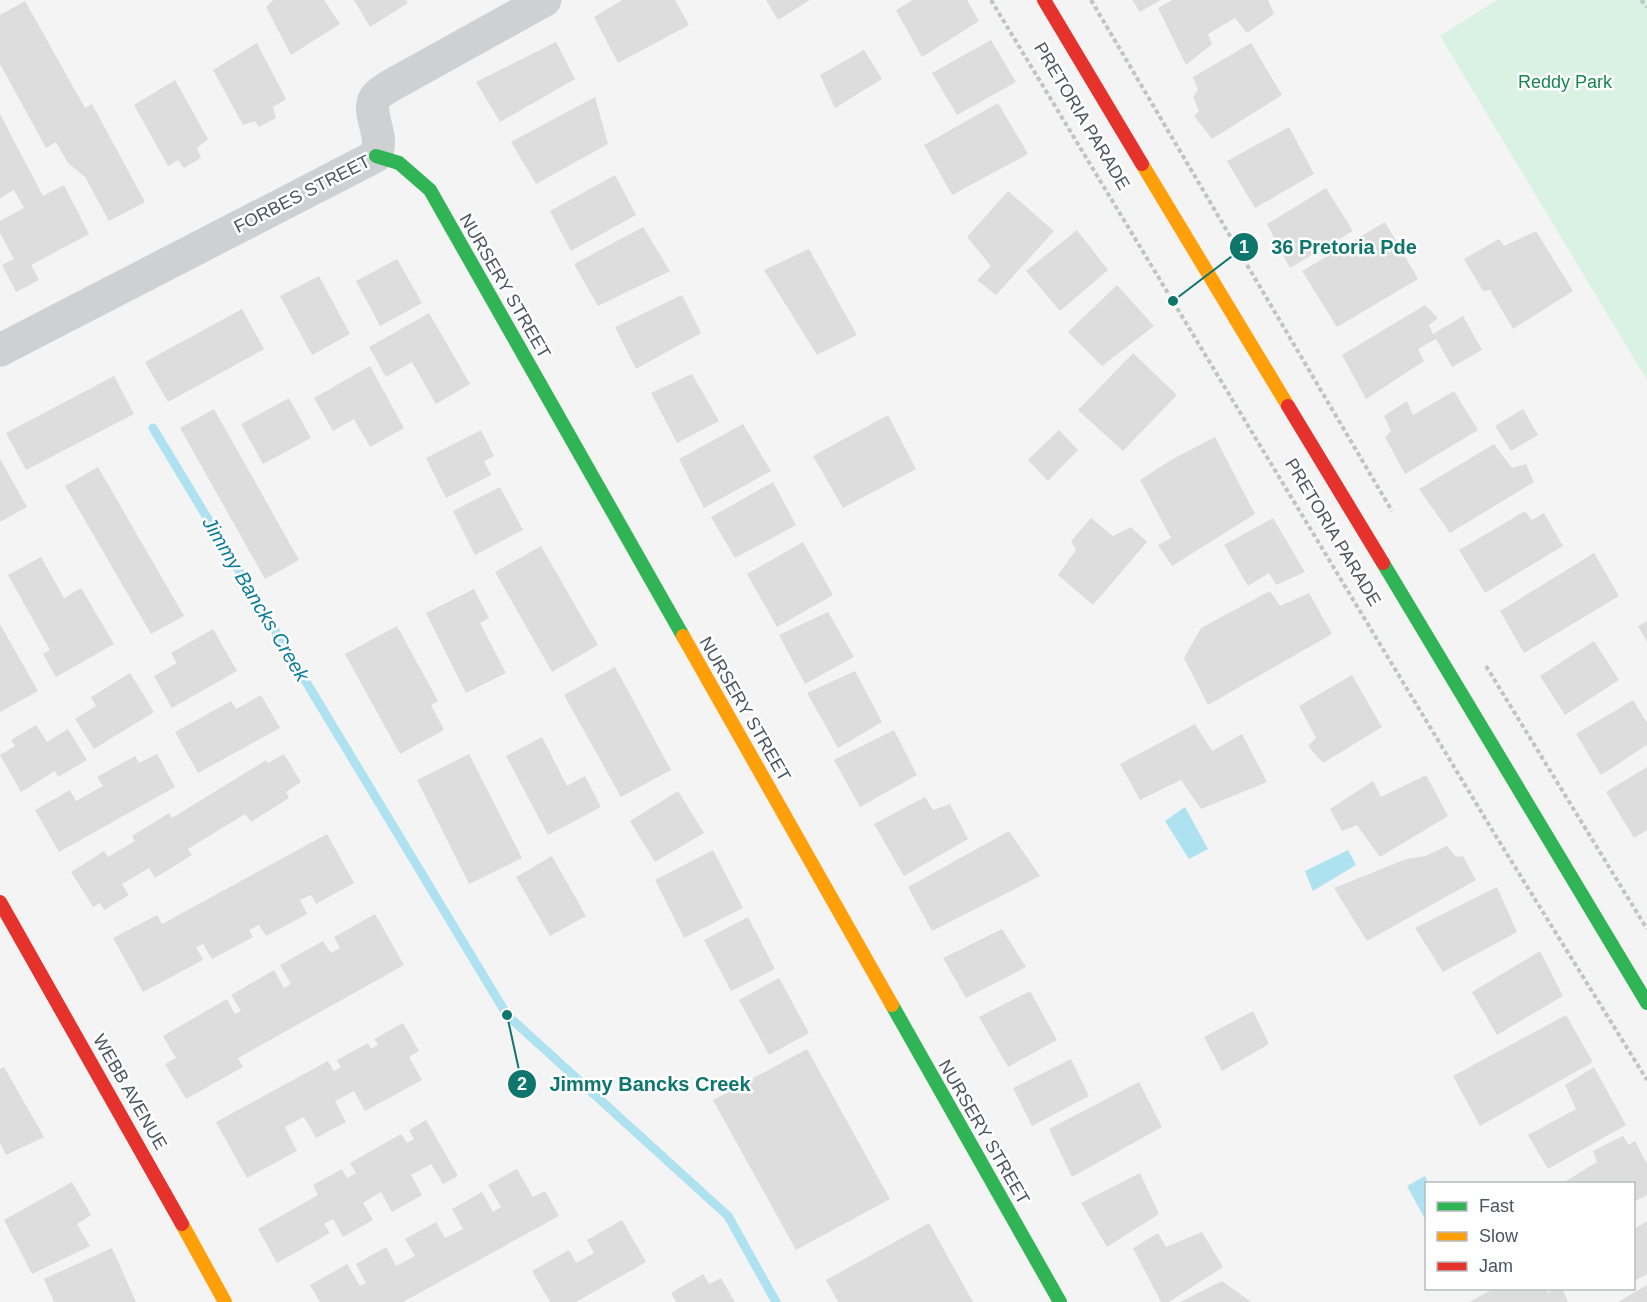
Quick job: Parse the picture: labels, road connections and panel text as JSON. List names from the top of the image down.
{
  "streets": {
    "street": [
      "PRETORIA PARADE",
      "FORBES STREET",
      "NURSERY STREET",
      "WEBB AVENUE"
    ]
  },
  "crossings": [
    ["FORBES STREET", "NURSERY STREET"]
  ],
  "water": ["Jimmy Bancks Creek"],
  "parks": ["Reddy Park"],
  "places": ["36 Pretoria Pde", "Jimmy Bancks Creek"],
  "legend": ["Fast", "Slow", "Jam"]
}
